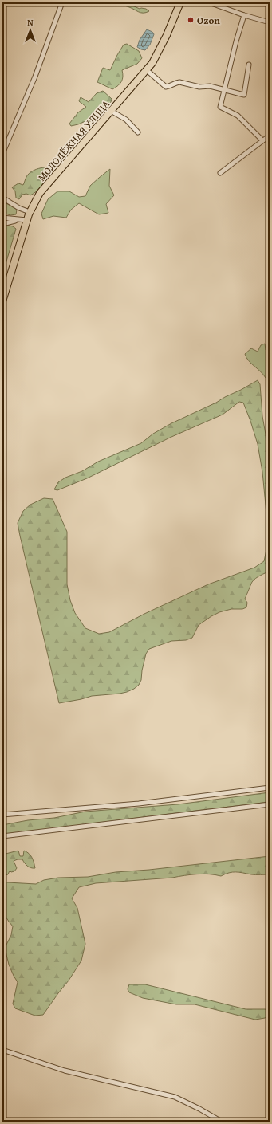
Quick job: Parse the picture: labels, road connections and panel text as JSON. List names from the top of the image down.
{
  "streets": {
    "main road": ["МОЛОДЁЖНАЯ УЛИЦА"]
  },
  "places": ["Ozon"],
  "north": "top"
}
